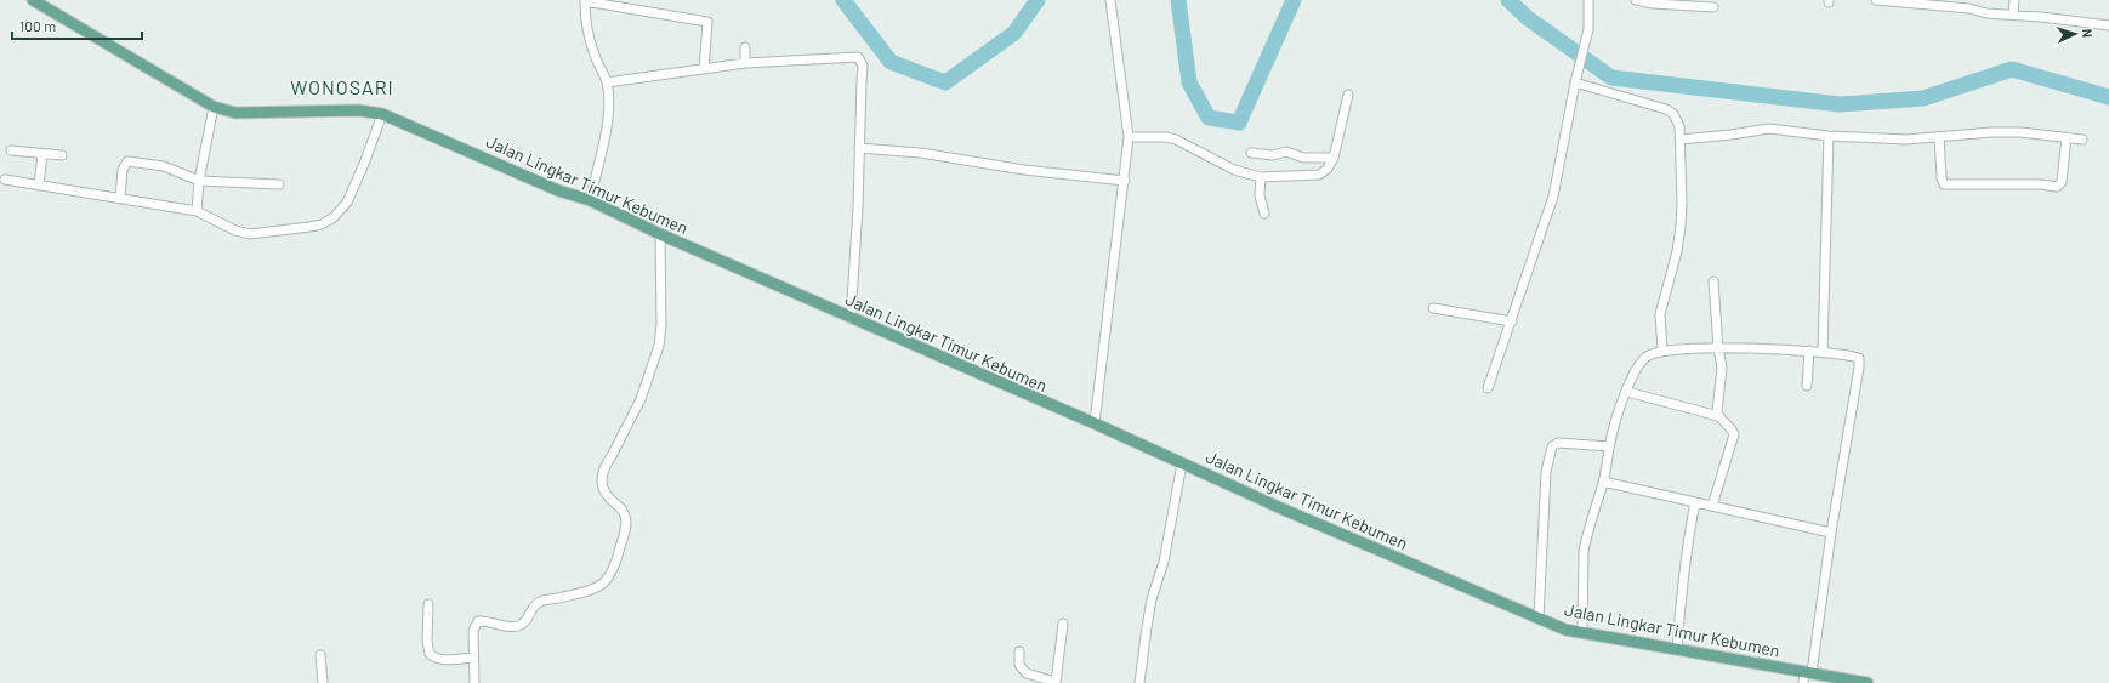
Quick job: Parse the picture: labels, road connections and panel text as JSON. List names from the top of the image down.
{
  "streets": {
    "main road": ["Jalan Lingkar Timur Kebumen"]
  },
  "districts": ["WONOSARI"],
  "scale_bar": "100 m",
  "north": "right"
}
